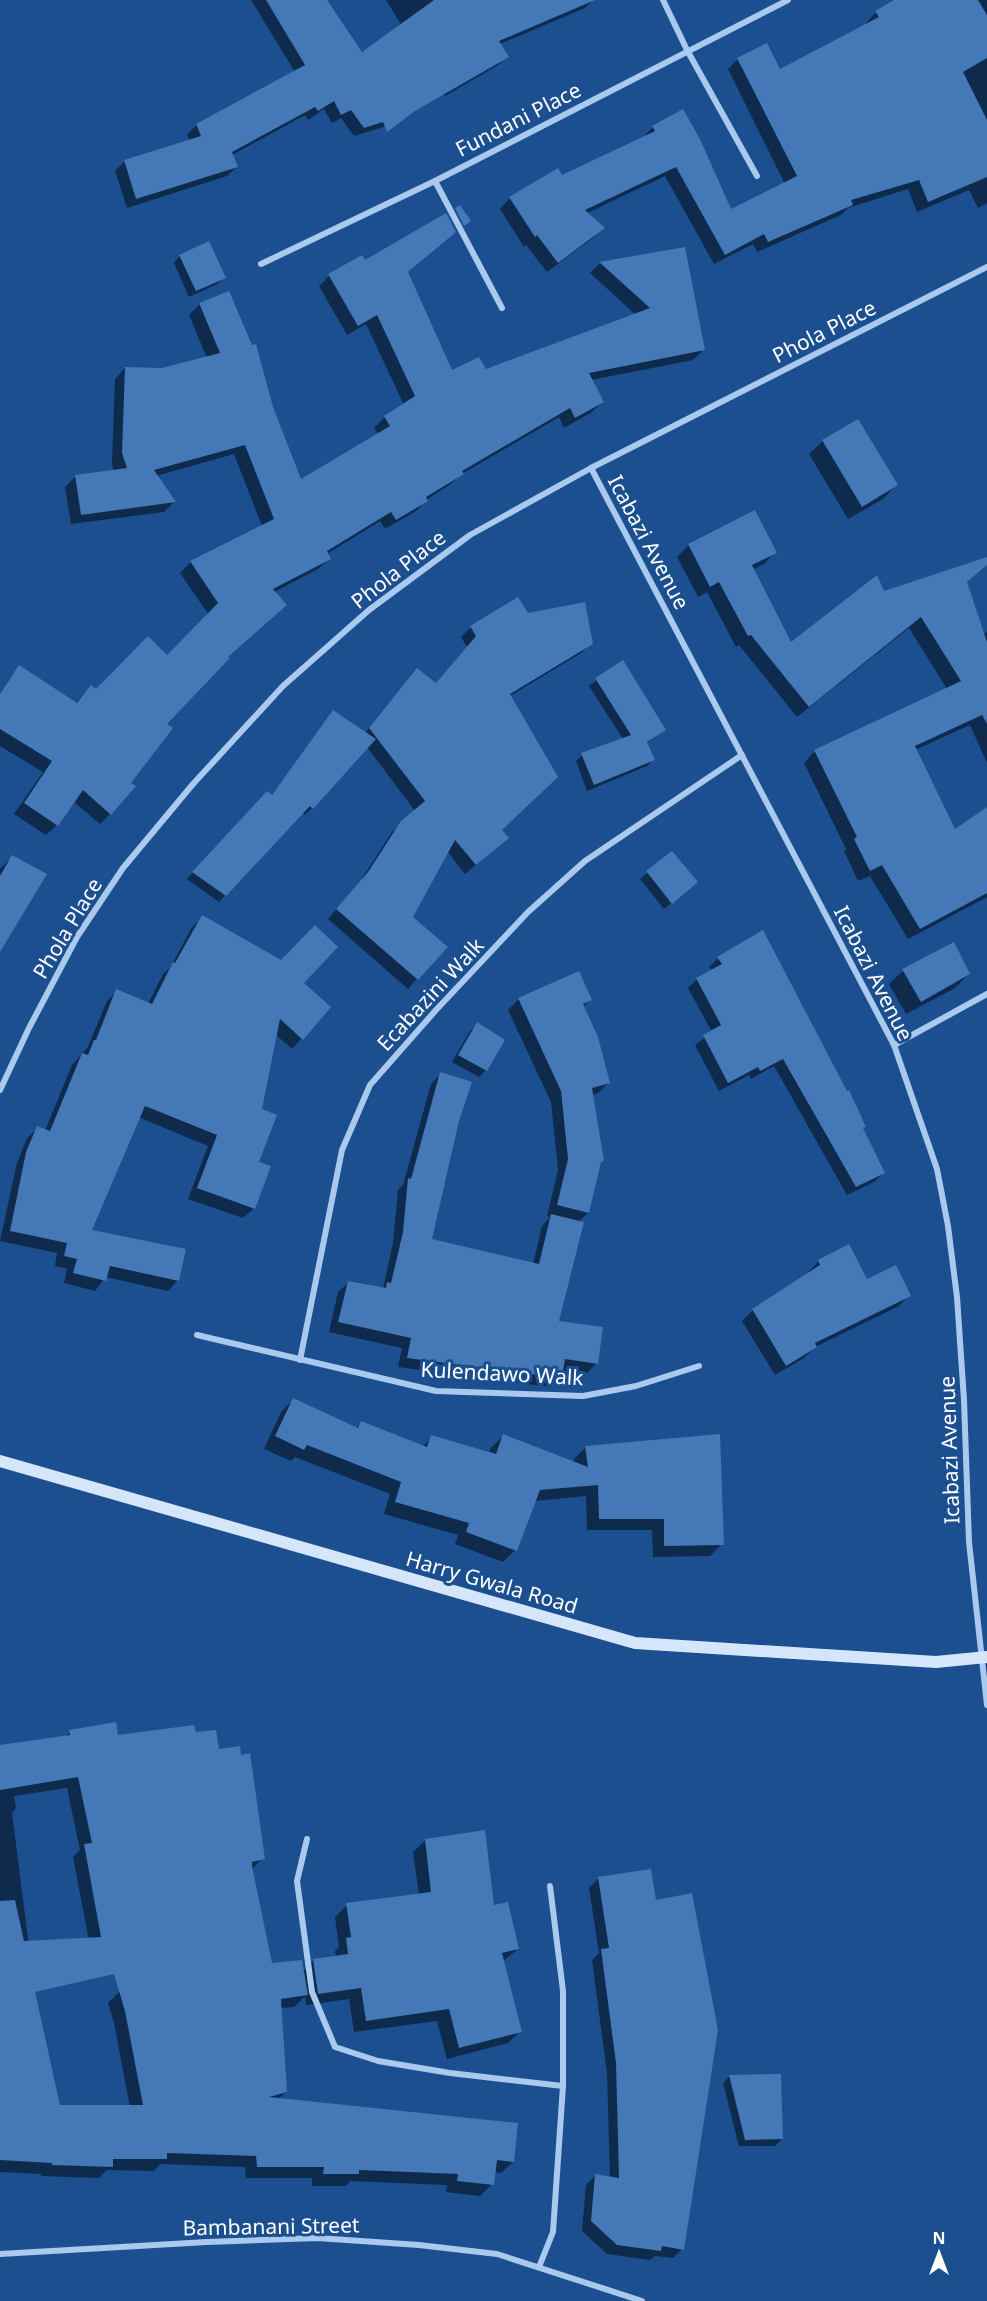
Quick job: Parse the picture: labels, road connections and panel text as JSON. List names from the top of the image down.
{
  "streets": {
    "main road": ["Harry Gwala Road"],
    "street": [
      "Fundani Place",
      "Phola Place",
      "Icabazi Avenue",
      "Ecabazini Walk",
      "Kulendawo Walk",
      "Bambanani Street"
    ]
  },
  "crossings": [
    ["Phola Place", "Icabazi Avenue"],
    ["Icabazi Avenue", "Ecabazini Walk"],
    ["Icabazi Avenue", "Harry Gwala Road"],
    ["Ecabazini Walk", "Kulendawo Walk"]
  ],
  "north": "top"
}
